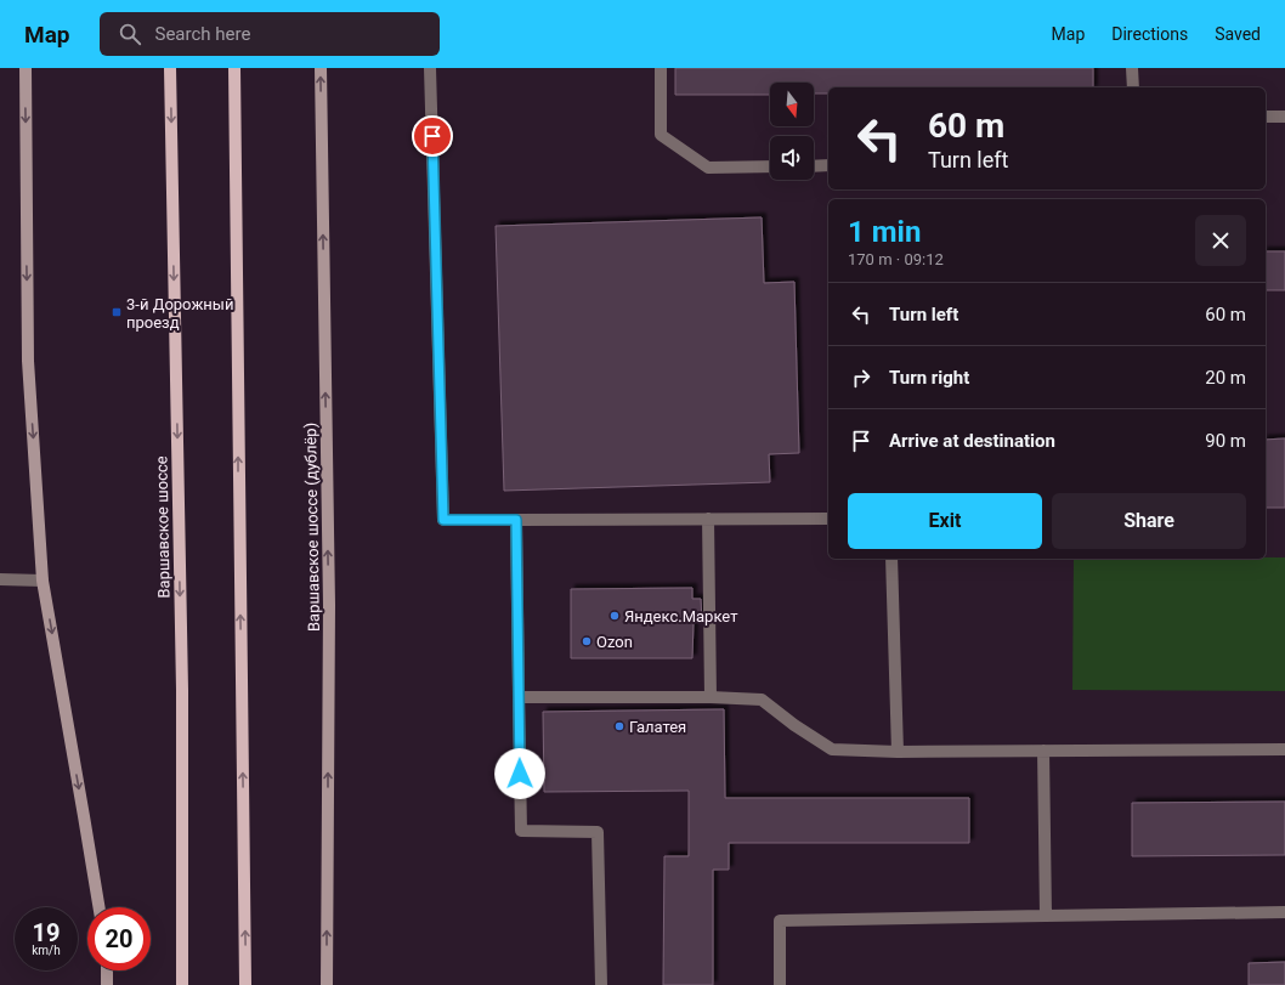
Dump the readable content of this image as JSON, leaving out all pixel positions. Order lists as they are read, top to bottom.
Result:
{
  "streets": {
    "main road": ["Варшавское шоссе", "Варшавское шоссе (дублёр)"]
  },
  "places": {
    "transit": ["3-й Дорожный проезд"],
    "other": ["Яндекс.Маркет", "Ozon", "Галатея"]
  },
  "north": "bottom",
  "page": {
    "header": "Map",
    "search": "Search here",
    "nav": ["Map", "Directions", "Saved"],
    "turn": ["60 m", "Turn left"],
    "heading": ["1 min", "170 m · 09:12"],
    "list": [
      {
        "name": "Turn left",
        "value": "60 m"
      },
      {
        "name": "Turn right",
        "value": "20 m"
      },
      {
        "name": "Arrive at destination",
        "value": "90 m"
      }
    ],
    "buttons": ["Exit", "Share"],
    "speed": "19 km/h",
    "limit": "20"
  }
}
